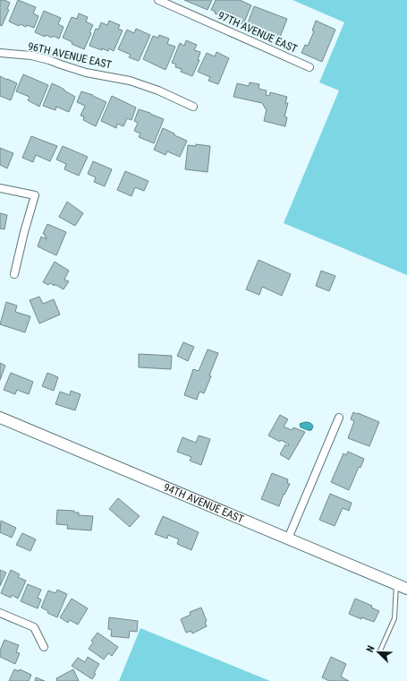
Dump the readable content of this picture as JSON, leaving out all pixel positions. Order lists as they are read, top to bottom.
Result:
{
  "streets": {
    "main road": ["94TH AVENUE EAST"],
    "street": ["97TH AVENUE EAST", "96TH AVENUE EAST"]
  },
  "north": "top left"
}
